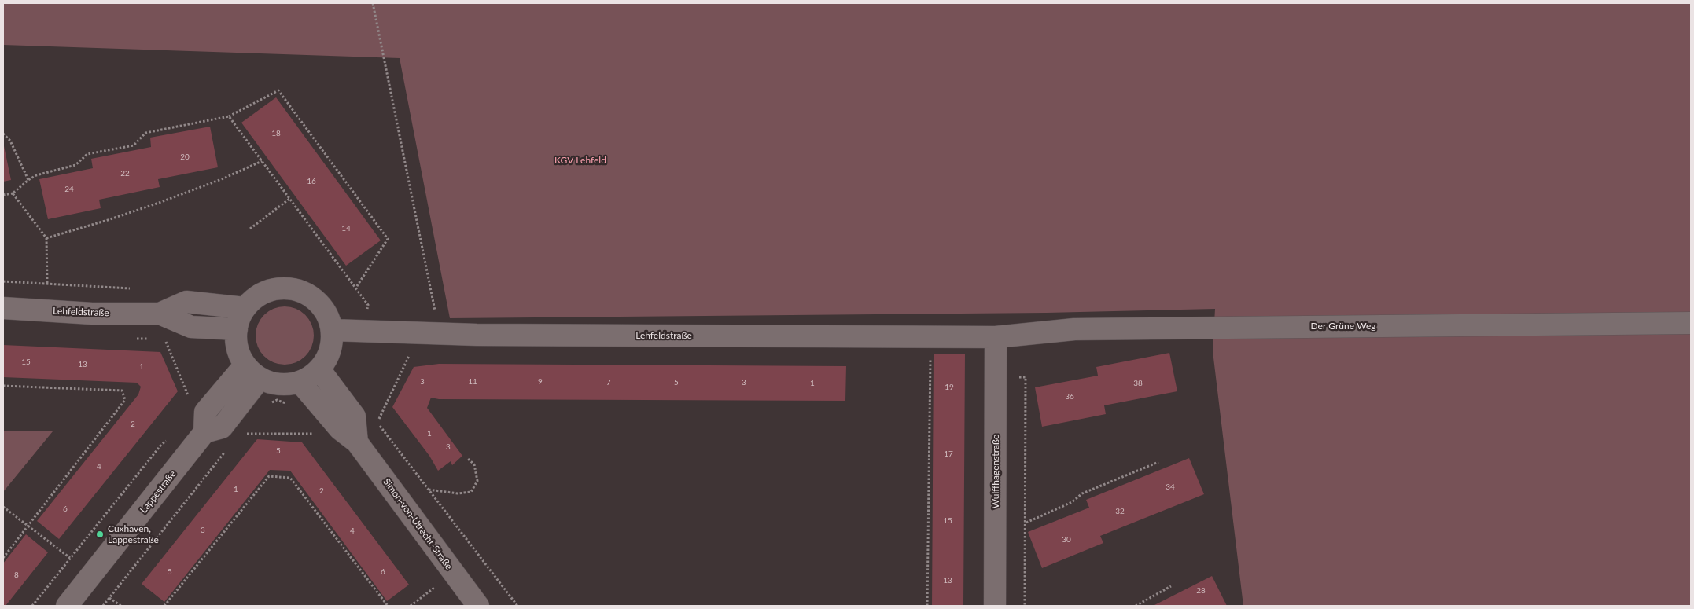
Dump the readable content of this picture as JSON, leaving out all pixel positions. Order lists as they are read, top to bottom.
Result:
{
  "streets": {
    "street": [
      "Lehfeldstraße",
      "Der Grüne Weg",
      "Wulffhagenstraße",
      "Lappestraße",
      "Simon-von-Utrecht-Straße"
    ]
  },
  "crossings": [
    ["Lehfeldstraße", "Der Grüne Weg"],
    ["Lehfeldstraße", "Wulffhagenstraße"],
    ["Lehfeldstraße", "Lappestraße"],
    ["Lehfeldstraße", "Simon-von-Utrecht-Straße"],
    ["Der Grüne Weg", "Wulffhagenstraße"],
    ["Lappestraße", "Simon-von-Utrecht-Straße"]
  ],
  "parks": ["KGV Lehfeld"],
  "places": ["Cuxhaven, Lappestraße"],
  "house_numbers": [
    "18",
    "20",
    "22",
    "16",
    "24",
    "14",
    "15",
    "13",
    "1",
    "3",
    "11",
    "9",
    "7",
    "5",
    "3",
    "1",
    "38",
    "19",
    "36",
    "2",
    "1",
    "3",
    "5",
    "17",
    "4",
    "34",
    "1",
    "2",
    "6",
    "32",
    "15",
    "3",
    "4",
    "30",
    "5",
    "6",
    "8",
    "13",
    "28"
  ]
}
